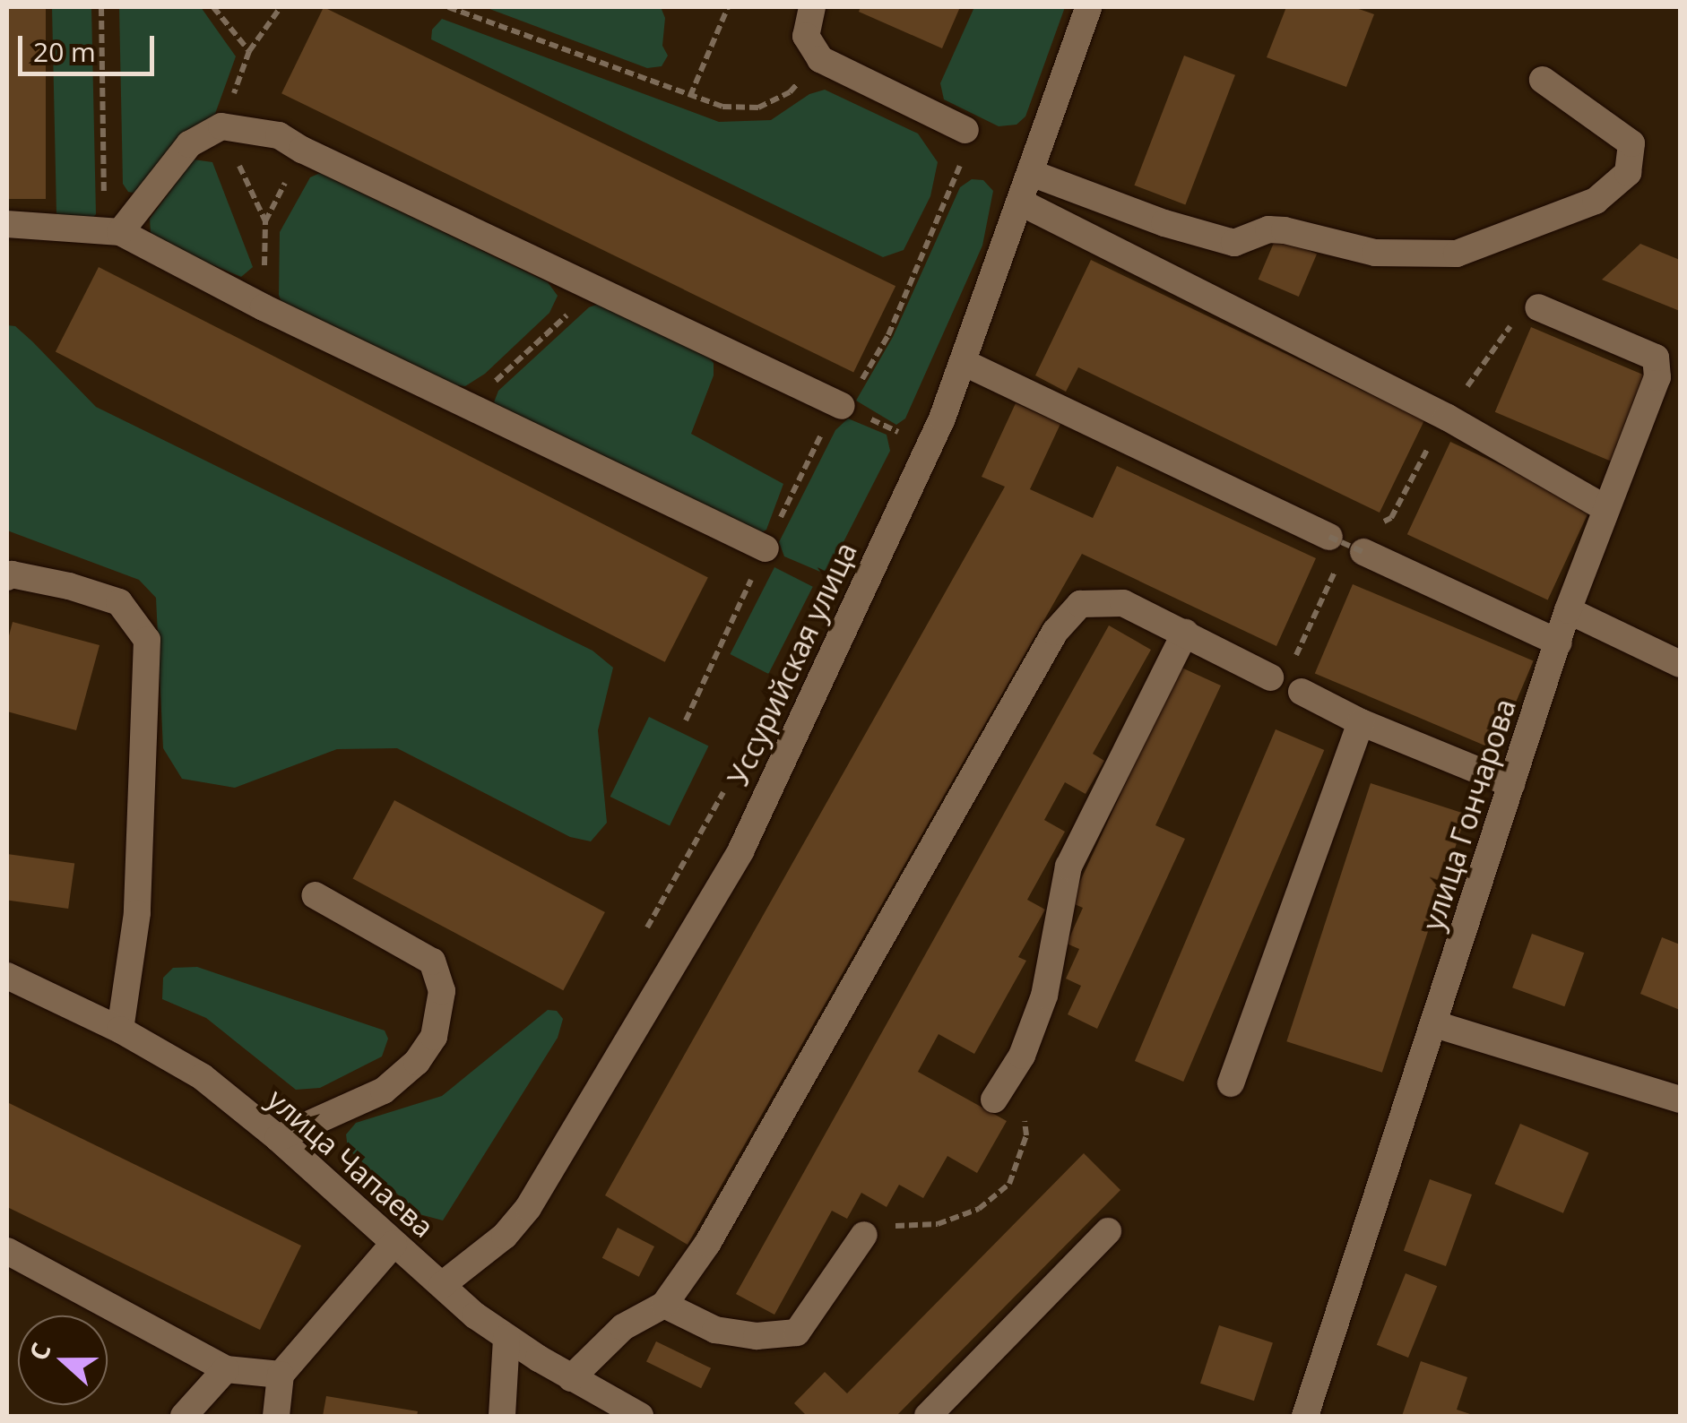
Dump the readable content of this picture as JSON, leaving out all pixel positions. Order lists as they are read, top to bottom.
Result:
{
  "streets": {
    "street": ["Уссурийская улица", "улица Гончарова", "улица Чапаева"]
  },
  "crossings": [
    ["Уссурийская улица", "улица Чапаева"]
  ],
  "scale_bar": "20 m",
  "north": "left"
}
